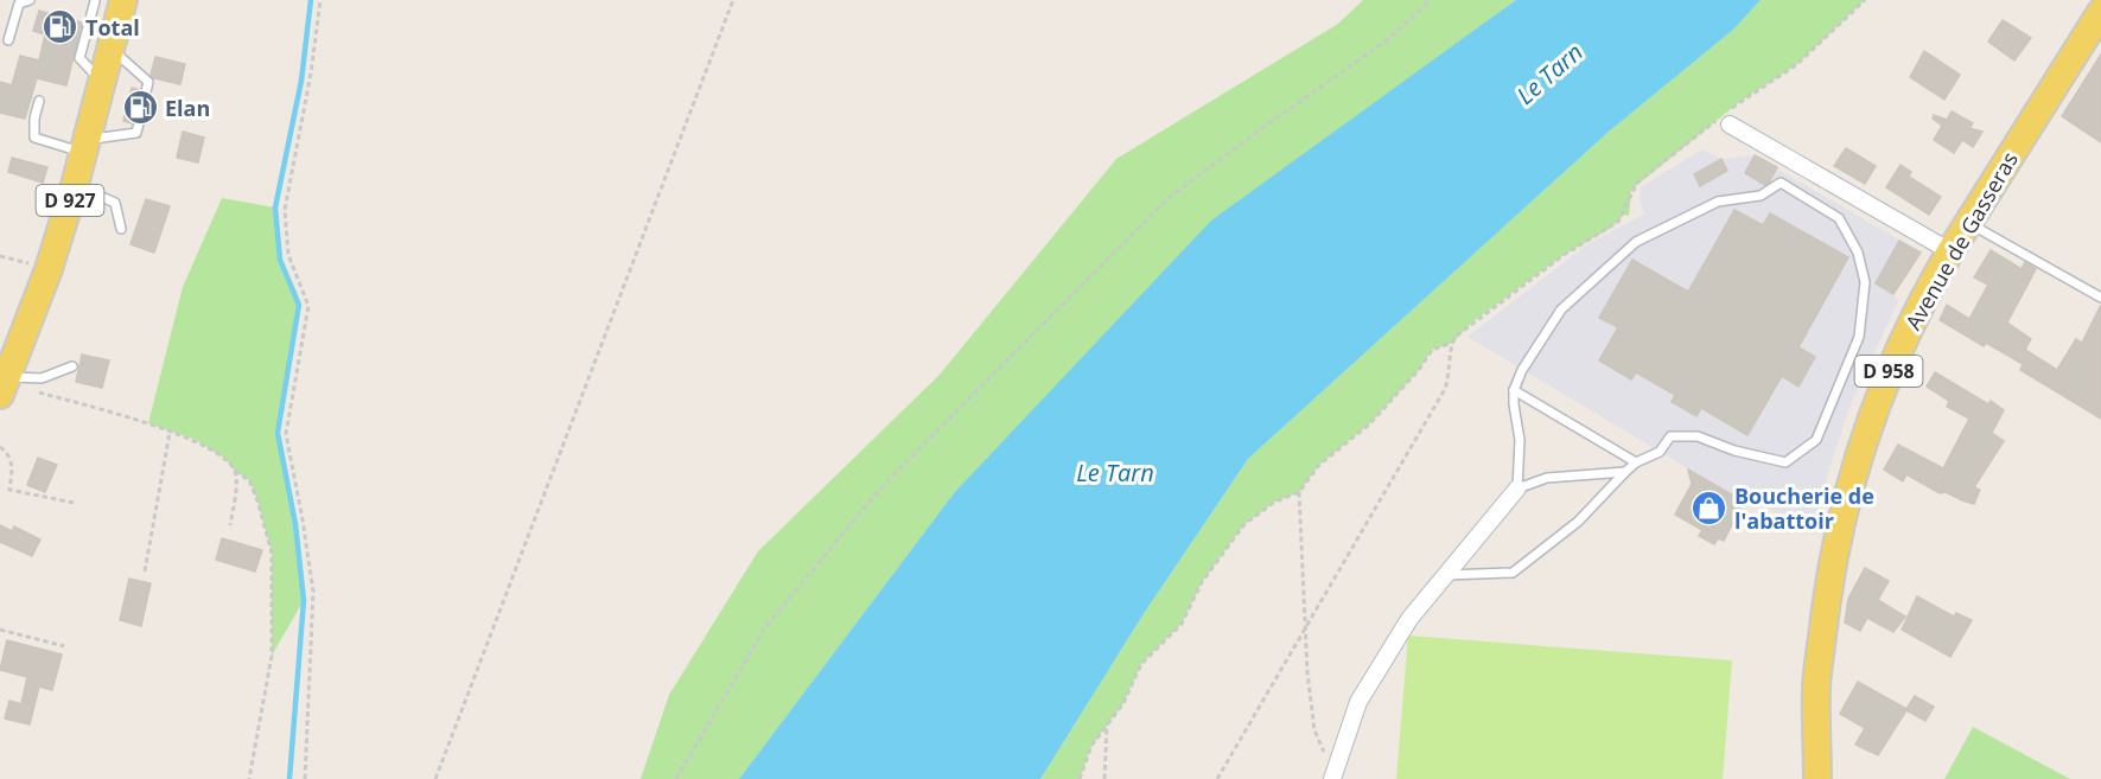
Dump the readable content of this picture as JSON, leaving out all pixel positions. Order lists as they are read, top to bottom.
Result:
{
  "streets": {
    "main road": ["D 927", "Avenue de Gasseras", "D 958"]
  },
  "water": ["Le Tarn"],
  "places": {
    "fuel station": ["Total", "Elan"],
    "shop": ["Boucherie de l'abattoir"]
  }
}
